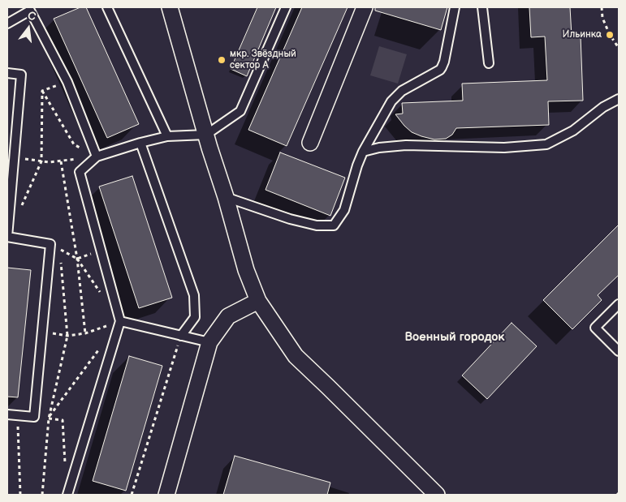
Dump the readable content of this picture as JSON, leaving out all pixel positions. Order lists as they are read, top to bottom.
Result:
{
  "districts": ["Военный городок"],
  "places": ["Ильинка", "мкр. Звёздный сектор А"],
  "north": "top"
}
